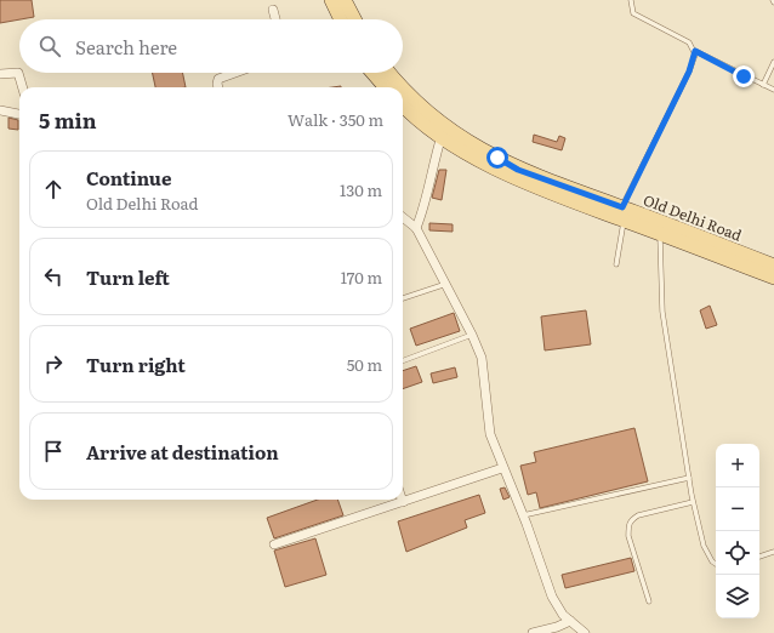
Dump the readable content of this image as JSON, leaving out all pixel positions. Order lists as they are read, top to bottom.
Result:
{
  "streets": {
    "main road": ["Old Delhi Road"]
  },
  "page": {
    "search": "Search here",
    "heading": ["5 min", "Walk · 350 m"],
    "list": [
      ["Continue", "Old Delhi Road", "130 m"],
      ["Turn left", "170 m"],
      ["Turn right", "50 m"],
      "Arrive at destination"
    ],
    "map_buttons": ["+", "−"]
  }
}
